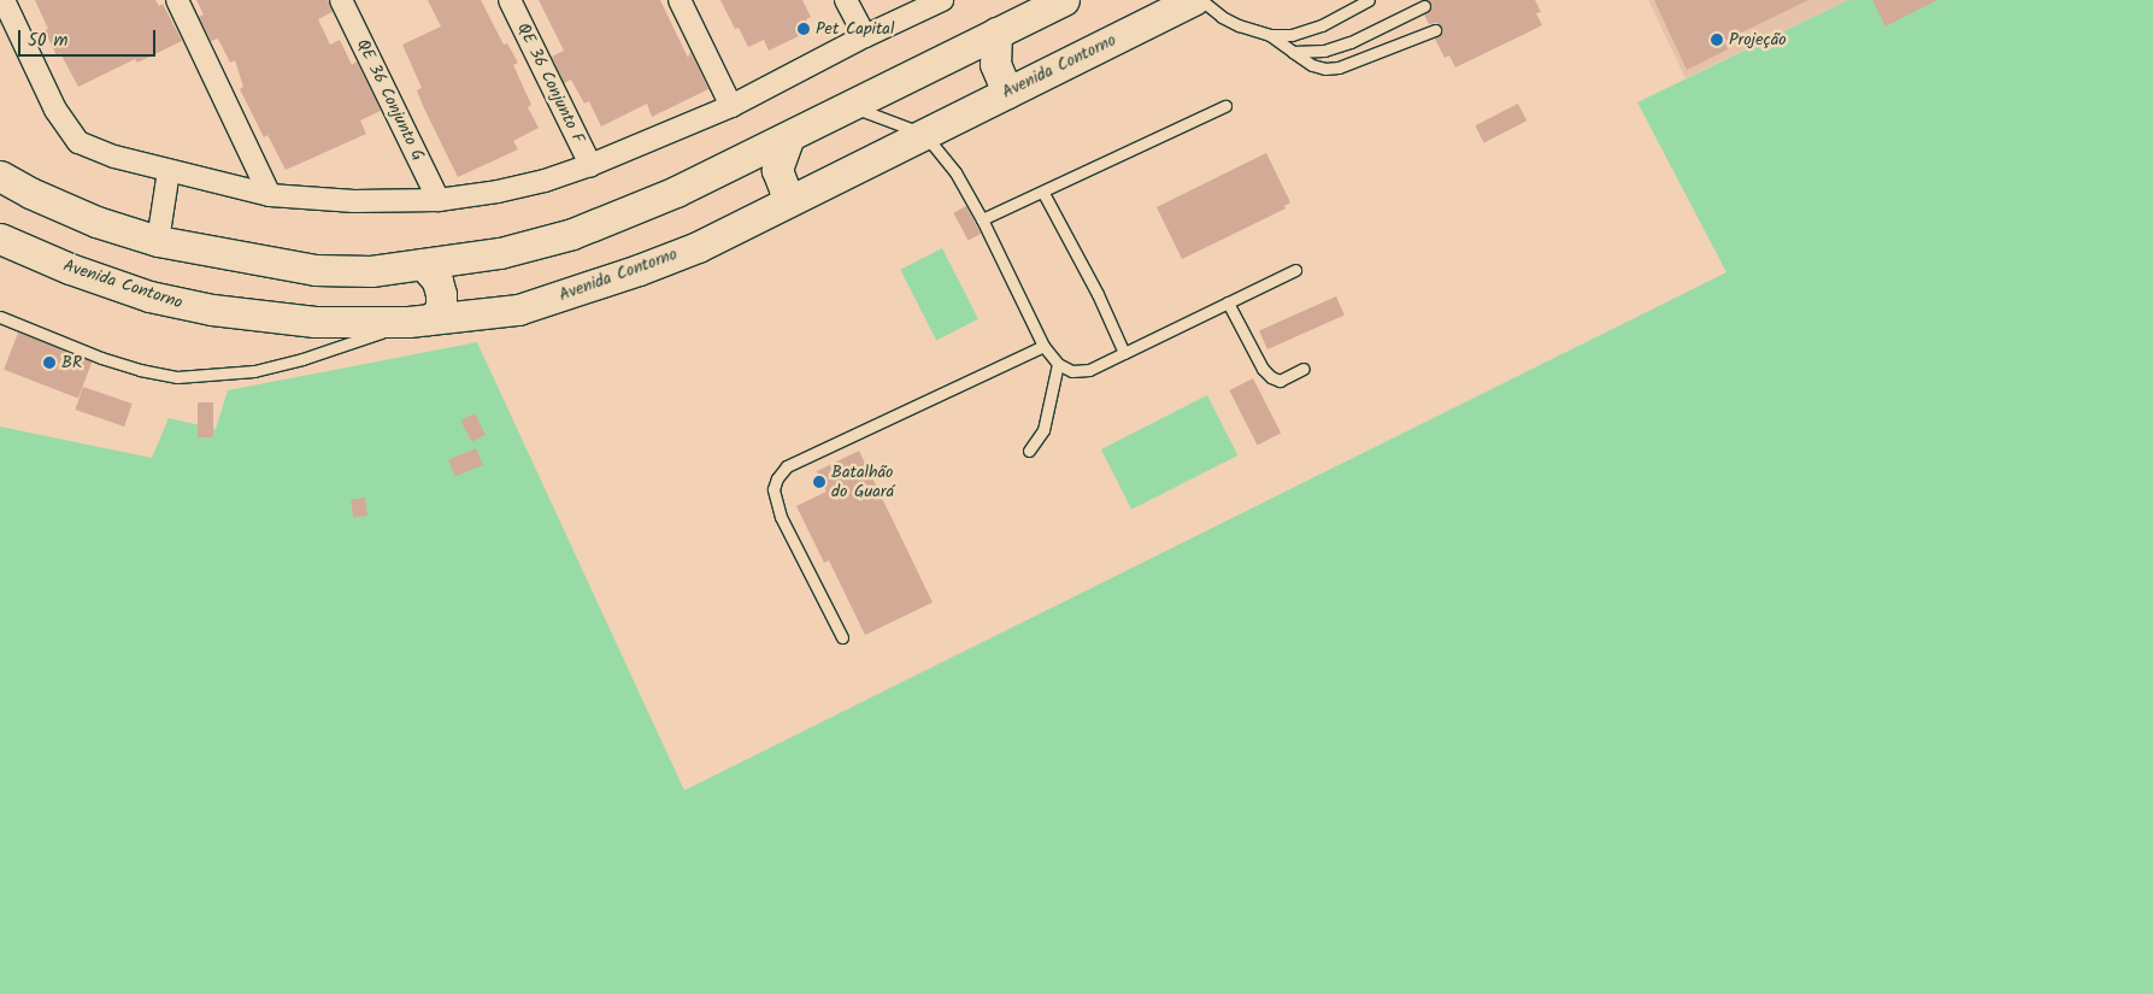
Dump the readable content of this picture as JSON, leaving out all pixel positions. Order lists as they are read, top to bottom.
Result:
{
  "streets": {
    "main road": ["Avenida Contorno"],
    "street": ["QE 36 Conjunto F", "QE 36 Conjunto G"]
  },
  "places": [
    "Pet Capital",
    "Projeção",
    "BR",
    "Batalhão do Guará"
  ],
  "scale_bar": "50 m"
}
